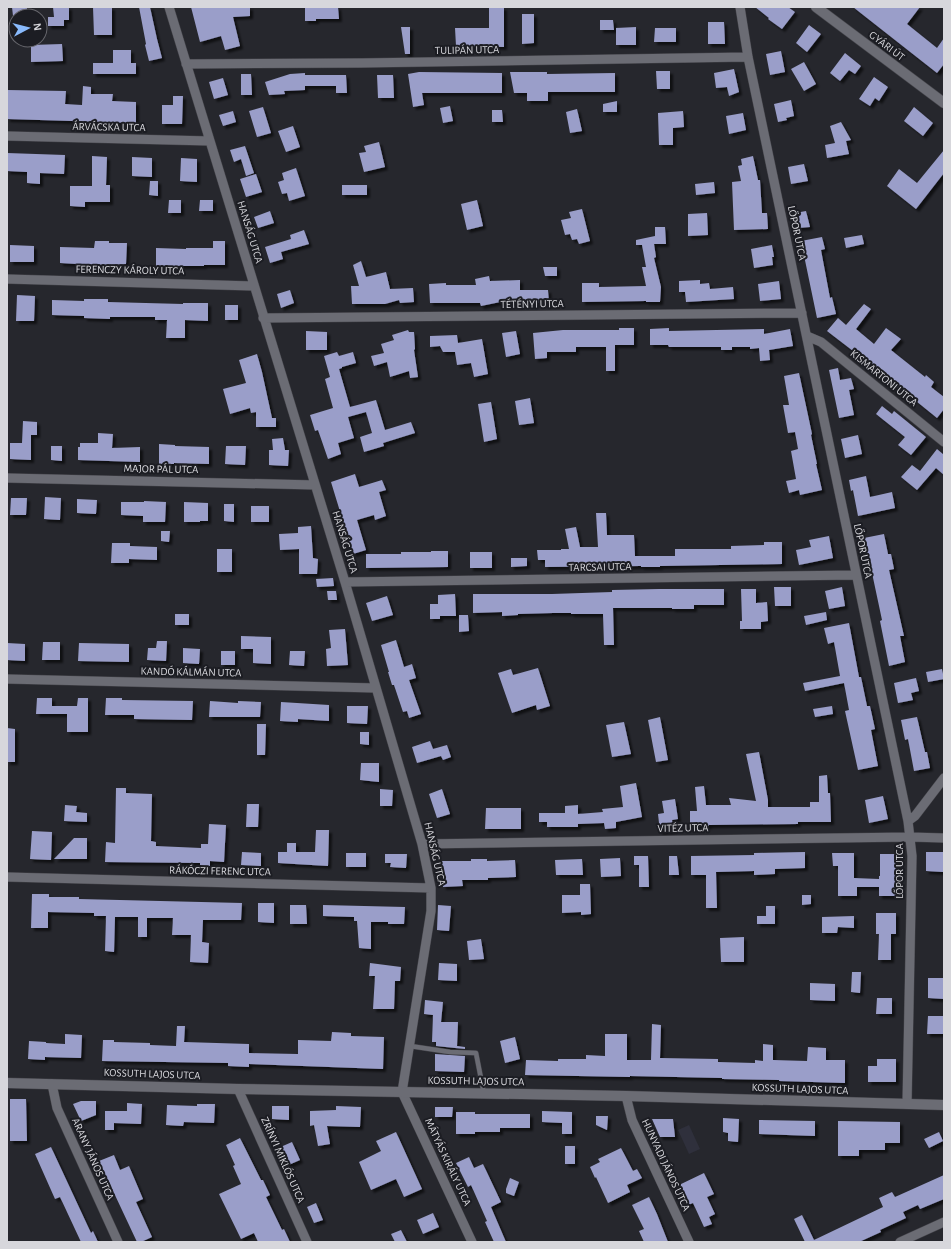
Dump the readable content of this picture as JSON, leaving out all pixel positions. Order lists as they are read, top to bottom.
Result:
{
  "streets": {
    "main road": ["GYÁRI ÚT", "KOSSUTH LAJOS UTCA"],
    "street": [
      "TULIPÁN UTCA",
      "ÁRVÁCSKA UTCA",
      "HANSÁG UTCA",
      "LŐPOR UTCA",
      "FERENCZY KÁROLY UTCA",
      "TÉTÉNYI UTCA",
      "KISMARTONI UTCA",
      "MAJOR PÁL UTCA",
      "TARCSAI UTCA",
      "KANDÓ KÁLMÁN UTCA",
      "VITÉZ UTCA",
      "RÁKÓCZI FERENC UTCA",
      "ARANY JÁNOS UTCA",
      "ZRÍNYI MIKLÓS UTCA",
      "MÁTYÁS KIRÁLY UTCA",
      "HUNYADI JÁNOS UTCA"
    ]
  },
  "crossings": [
    ["TULIPÁN UTCA", "HANSÁG UTCA"],
    ["TULIPÁN UTCA", "LŐPOR UTCA"],
    ["ÁRVÁCSKA UTCA", "HANSÁG UTCA"],
    ["HANSÁG UTCA", "FERENCZY KÁROLY UTCA"],
    ["HANSÁG UTCA", "TÉTÉNYI UTCA"],
    ["HANSÁG UTCA", "MAJOR PÁL UTCA"],
    ["HANSÁG UTCA", "TARCSAI UTCA"],
    ["HANSÁG UTCA", "KANDÓ KÁLMÁN UTCA"],
    ["HANSÁG UTCA", "VITÉZ UTCA"],
    ["HANSÁG UTCA", "RÁKÓCZI FERENC UTCA"],
    ["HANSÁG UTCA", "KOSSUTH LAJOS UTCA"],
    ["HANSÁG UTCA", "MÁTYÁS KIRÁLY UTCA"],
    ["LŐPOR UTCA", "TÉTÉNYI UTCA"],
    ["LŐPOR UTCA", "KISMARTONI UTCA"],
    ["LŐPOR UTCA", "TARCSAI UTCA"],
    ["LŐPOR UTCA", "VITÉZ UTCA"],
    ["LŐPOR UTCA", "KOSSUTH LAJOS UTCA"],
    ["KOSSUTH LAJOS UTCA", "ARANY JÁNOS UTCA"],
    ["KOSSUTH LAJOS UTCA", "ZRÍNYI MIKLÓS UTCA"],
    ["KOSSUTH LAJOS UTCA", "MÁTYÁS KIRÁLY UTCA"],
    ["KOSSUTH LAJOS UTCA", "HUNYADI JÁNOS UTCA"]
  ],
  "north": "right"
}
